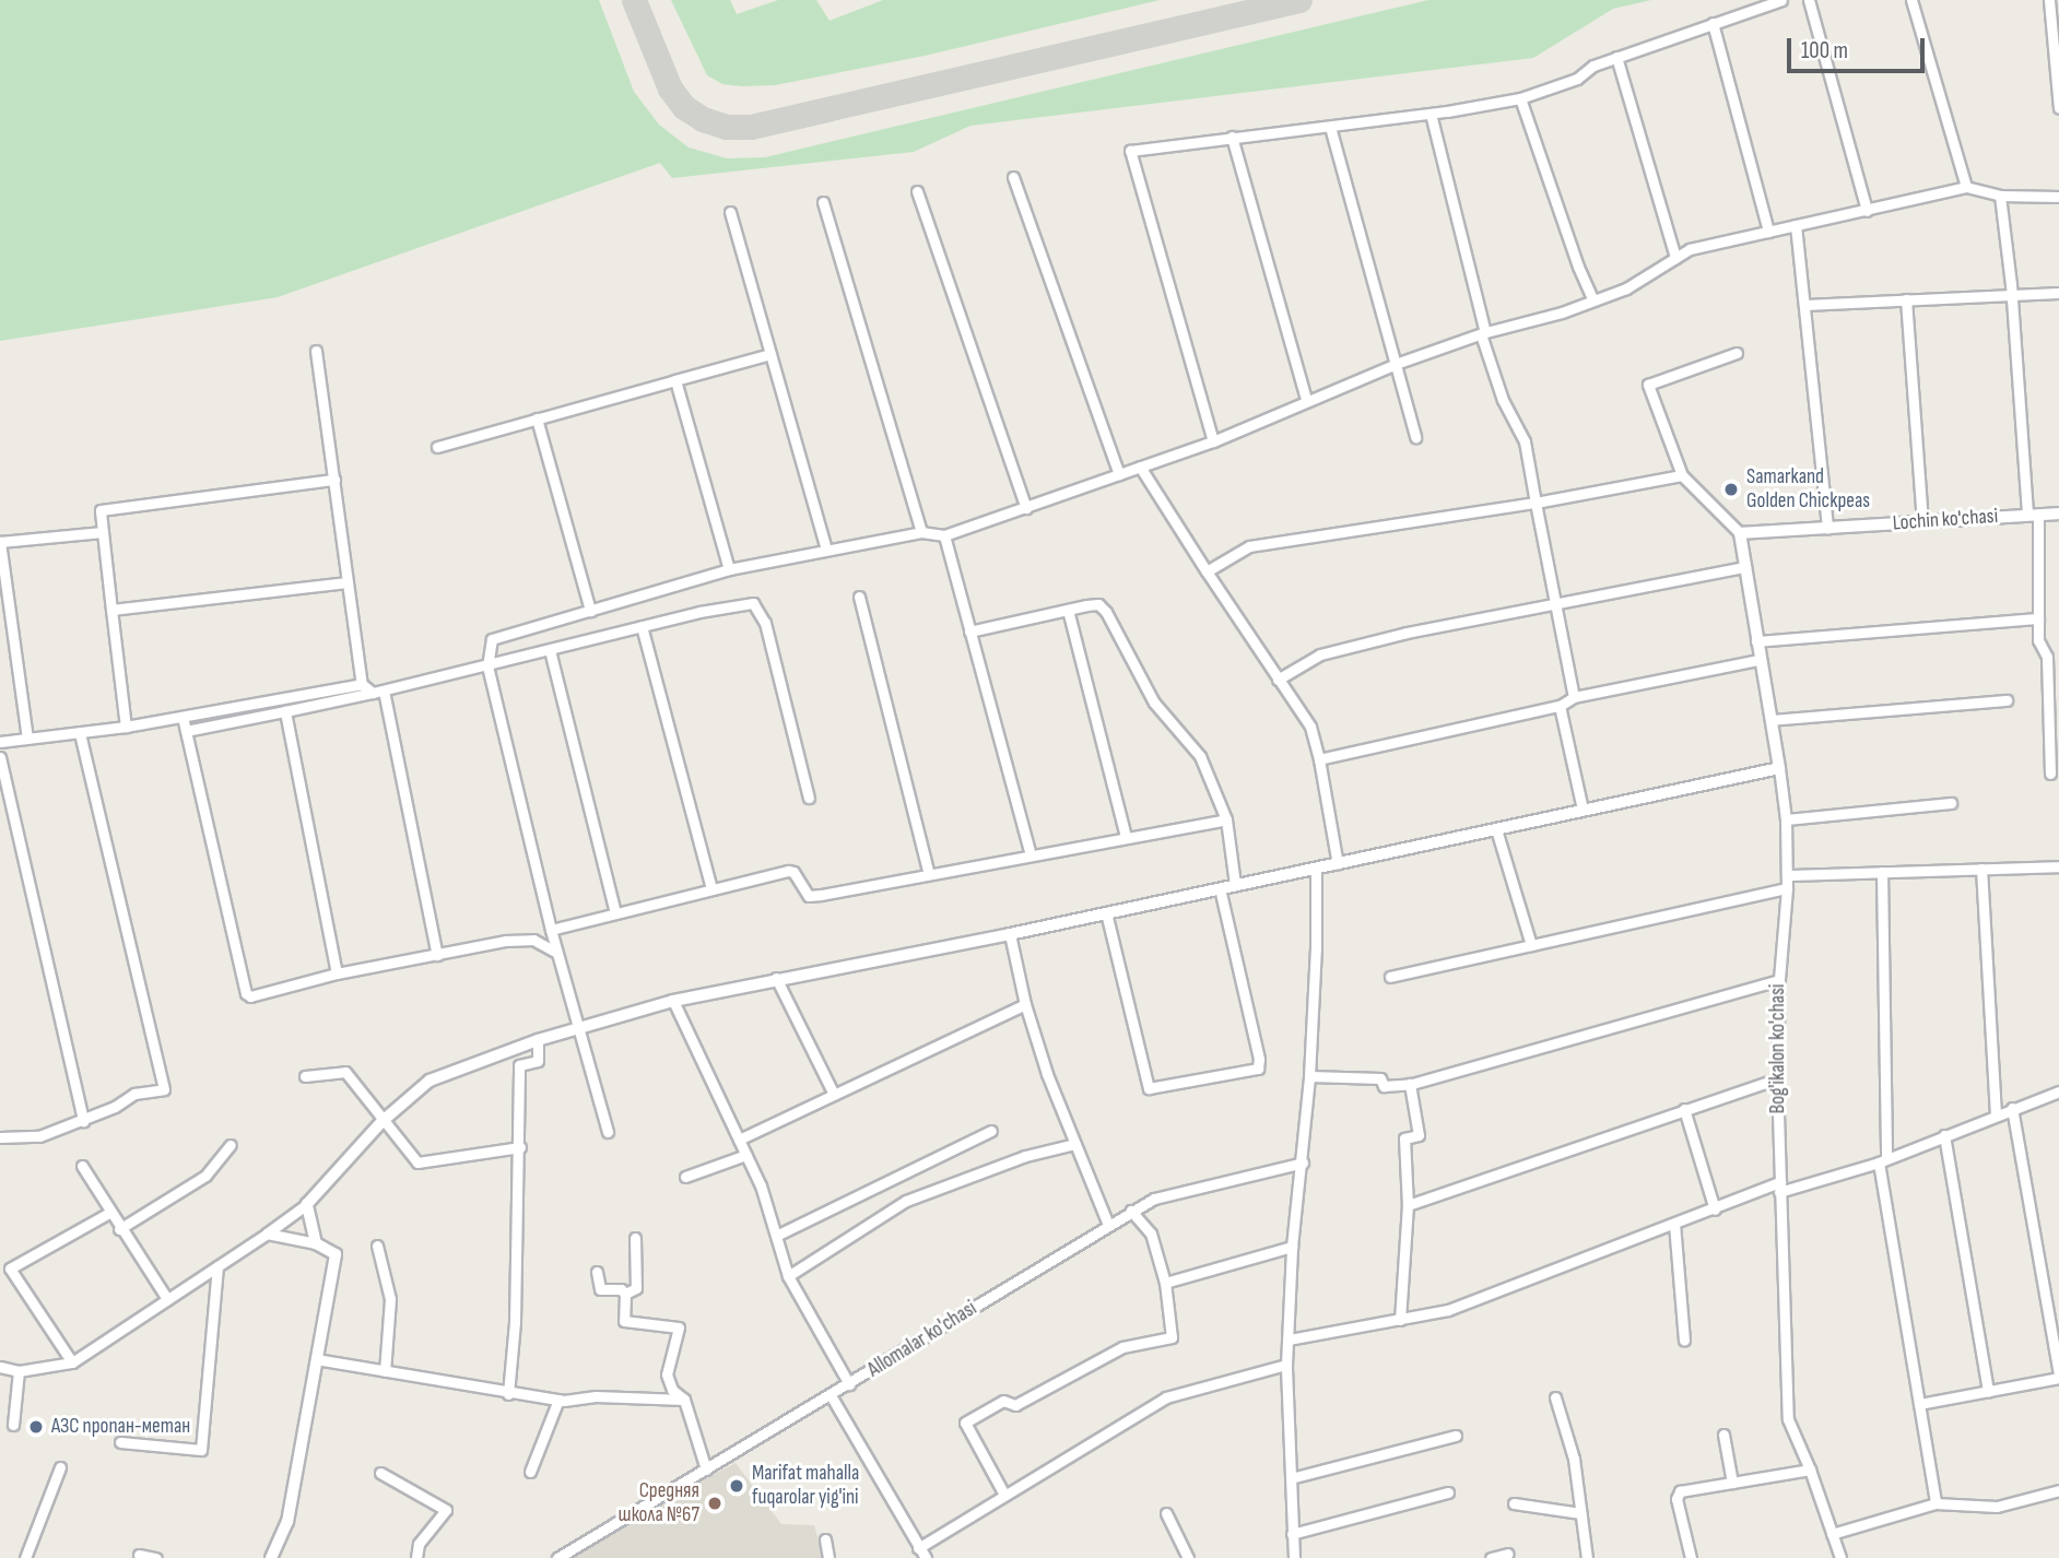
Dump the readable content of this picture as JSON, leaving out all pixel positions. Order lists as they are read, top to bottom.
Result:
{
  "streets": {
    "street": ["Lochin ko'chasi", "Bog'ikalon ko'chasi", "Allomalar ko'chasi"]
  },
  "crossings": [
    ["Lochin ko'chasi", "Bog'ikalon ko'chasi"]
  ],
  "places": [
    "Samarkand Golden Chickpeas",
    "АЗС пропан-метан",
    "Marifat mahalla fuqarolar yig'ini",
    "Средняя школа №67"
  ],
  "scale_bar": "100 m"
}
